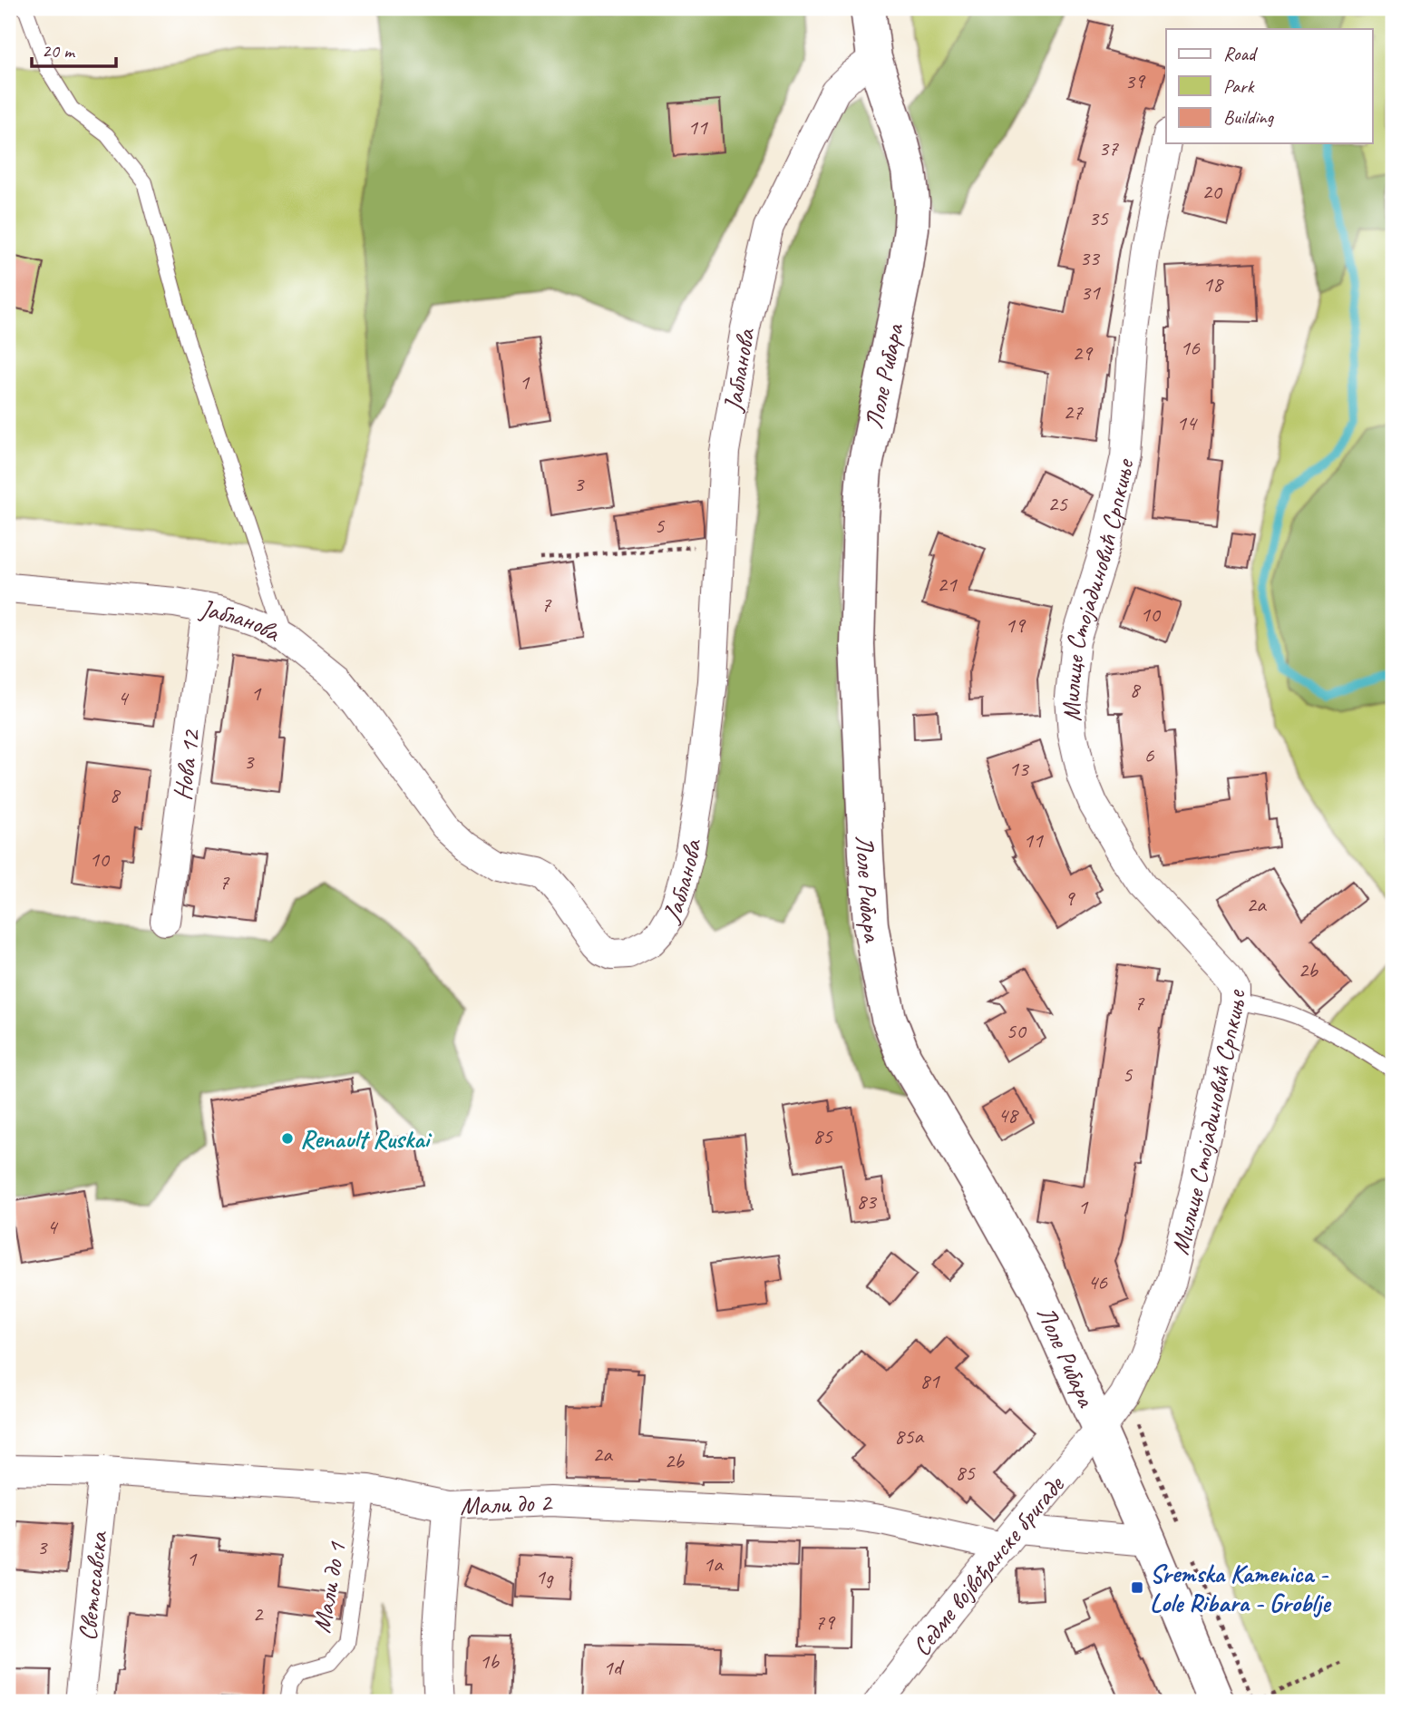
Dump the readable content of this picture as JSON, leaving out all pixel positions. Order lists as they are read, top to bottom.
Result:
{
  "streets": {
    "street": [
      "Јабланова",
      "Лоле Рибара",
      "Милице Стојадиновић Српкиње",
      "Нова 12",
      "Мали до 2",
      "Седме војвођанске бригаде",
      "Светосавска"
    ],
    "lane": ["Мали до 1"]
  },
  "crossings": [
    ["Јабланова", "Лоле Рибара"],
    ["Јабланова", "Нова 12"],
    ["Лоле Рибара", "Милице Стојадиновић Српкиње"],
    ["Лоле Рибара", "Мали до 2"],
    ["Лоле Рибара", "Седме војвођанске бригаде"],
    ["Милице Стојадиновић Српкиње", "Седме војвођанске бригаде"],
    ["Мали до 2", "Седме војвођанске бригаде"],
    ["Мали до 2", "Светосавска"],
    ["Мали до 2", "Мали до 1"]
  ],
  "places": {
    "other": ["Renault Ruskai"],
    "transit": ["Sremska Kamenica - Lole Ribara - Groblje"]
  },
  "house_numbers": [
    "39",
    "11",
    "37",
    "20",
    "35",
    "33",
    "18",
    "31",
    "16",
    "29",
    "1",
    "27",
    "14",
    "3",
    "25",
    "5",
    "21",
    "7",
    "10",
    "19",
    "8",
    "1",
    "4",
    "6",
    "3",
    "13",
    "8",
    "11",
    "10",
    "7",
    "9",
    "2a",
    "2b",
    "7",
    "50",
    "5",
    "48",
    "85",
    "83",
    "1",
    "4",
    "46",
    "81",
    "85a",
    "2a",
    "2b",
    "85",
    "3",
    "1",
    "1a",
    "1g",
    "2",
    "79",
    "1b",
    "1d"
  ],
  "legend": ["Road", "Park", "Building"],
  "scale_bar": "20 m"
}
